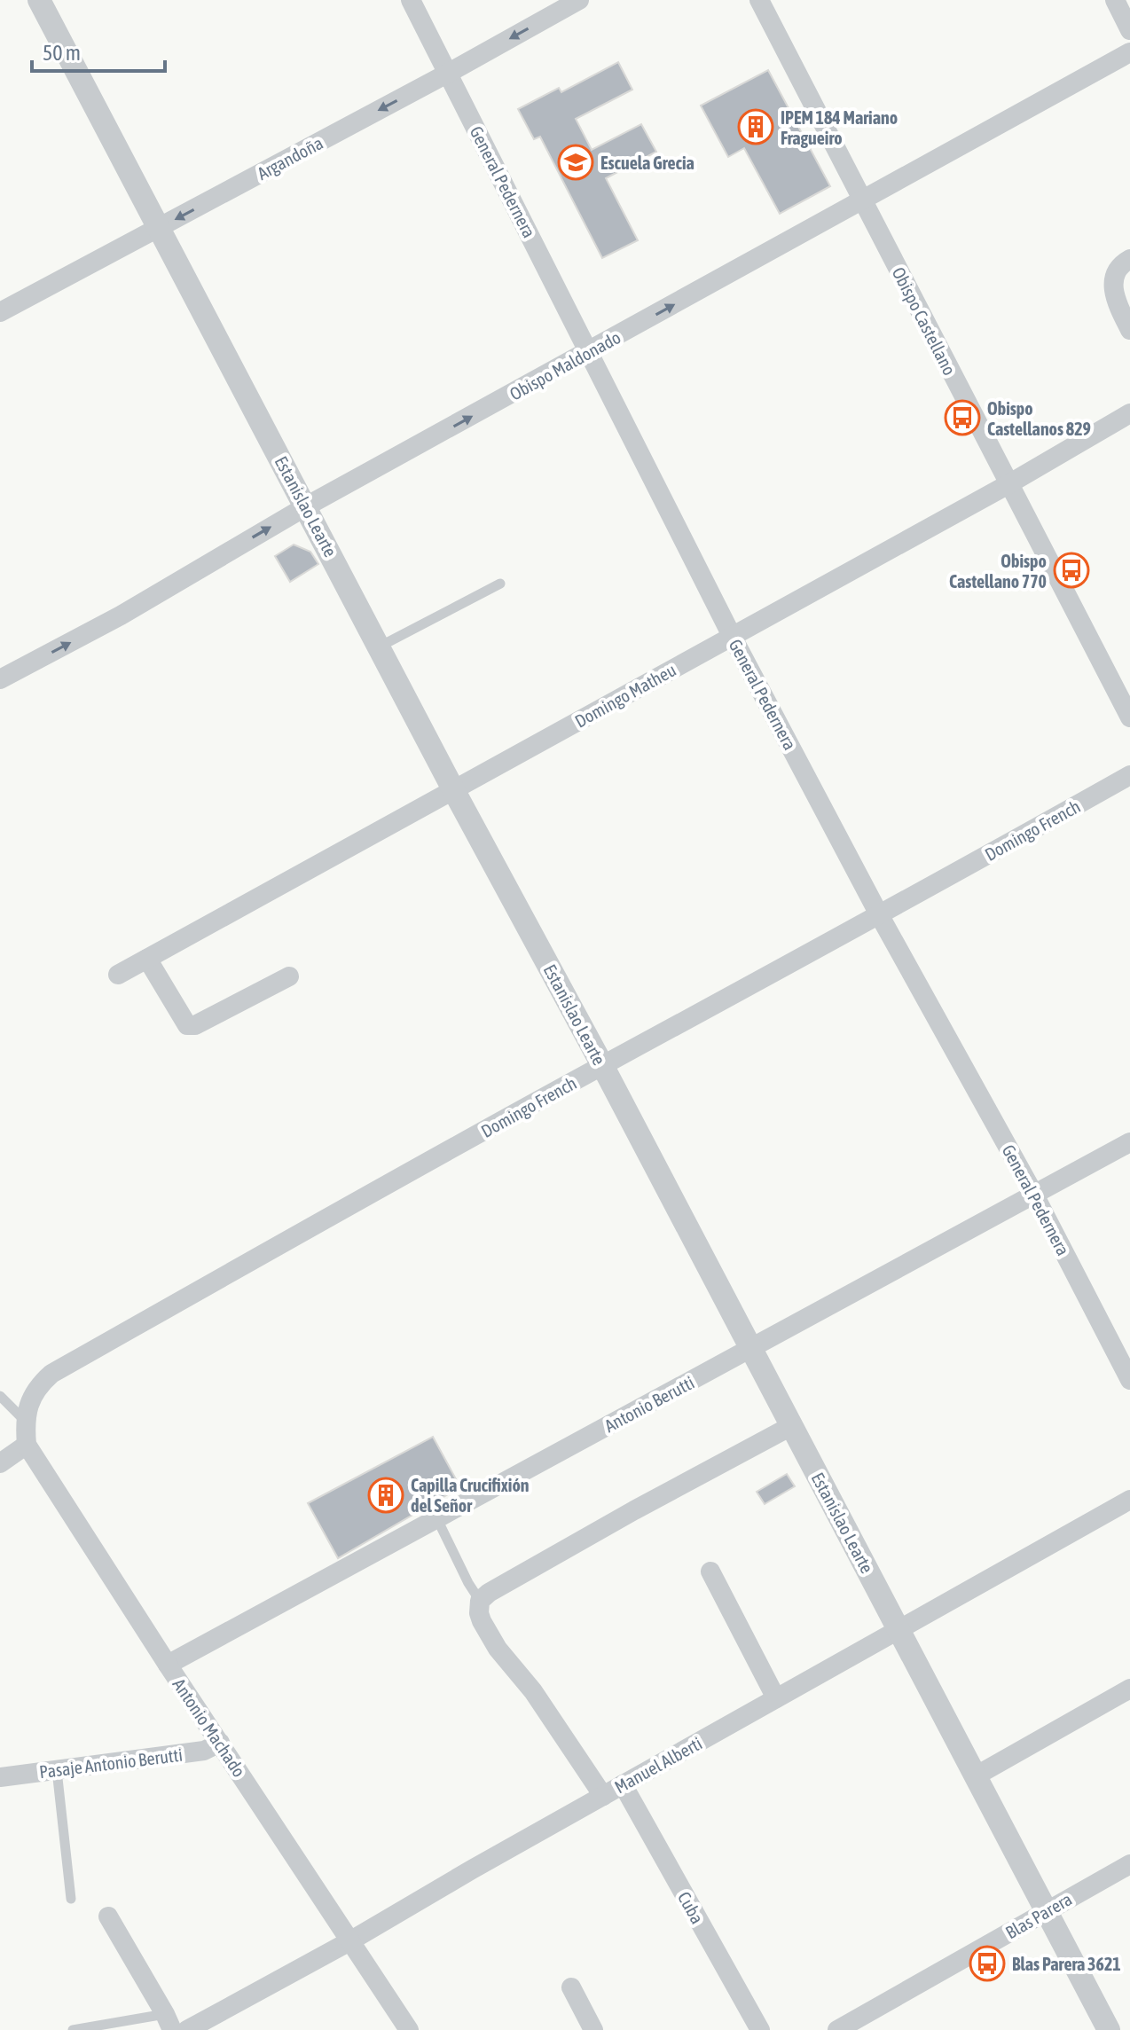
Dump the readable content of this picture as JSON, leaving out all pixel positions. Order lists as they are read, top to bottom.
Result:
{
  "streets": {
    "street": [
      "Argandoña",
      "General Pedernera",
      "Obispo Castellano",
      "Obispo Maldonado",
      "Estanislao Learte",
      "Domingo Matheu",
      "Domingo French",
      "Antonio Berutti",
      "Antonio Machado",
      "Pasaje Antonio Berutti",
      "Manuel Alberti",
      "Cuba",
      "Blas Parera"
    ]
  },
  "crossings": [
    ["Argandoña", "General Pedernera"],
    ["Argandoña", "Estanislao Learte"],
    ["General Pedernera", "Obispo Maldonado"],
    ["General Pedernera", "Domingo Matheu"],
    ["General Pedernera", "Domingo French"],
    ["General Pedernera", "Antonio Berutti"],
    ["Obispo Castellano", "Obispo Maldonado"],
    ["Obispo Castellano", "Domingo Matheu"],
    ["Obispo Maldonado", "Estanislao Learte"],
    ["Estanislao Learte", "Domingo Matheu"],
    ["Estanislao Learte", "Domingo French"],
    ["Estanislao Learte", "Antonio Berutti"],
    ["Estanislao Learte", "Manuel Alberti"],
    ["Estanislao Learte", "Blas Parera"],
    ["Domingo French", "Antonio Machado"],
    ["Antonio Berutti", "Antonio Machado"],
    ["Antonio Machado", "Pasaje Antonio Berutti"],
    ["Antonio Machado", "Manuel Alberti"],
    ["Manuel Alberti", "Cuba"]
  ],
  "one_way": ["Argandoña", "Obispo Maldonado"],
  "places": {
    "building": ["IPEM 184 Mariano Fragueiro", "Capilla Crucifixión del Señor"],
    "school or university": ["Escuela Grecia"],
    "bus stop": ["Obispo Castellanos 829", "Obispo Castellano 770", "Blas Parera 3621"]
  },
  "scale_bar": "50 m"
}
